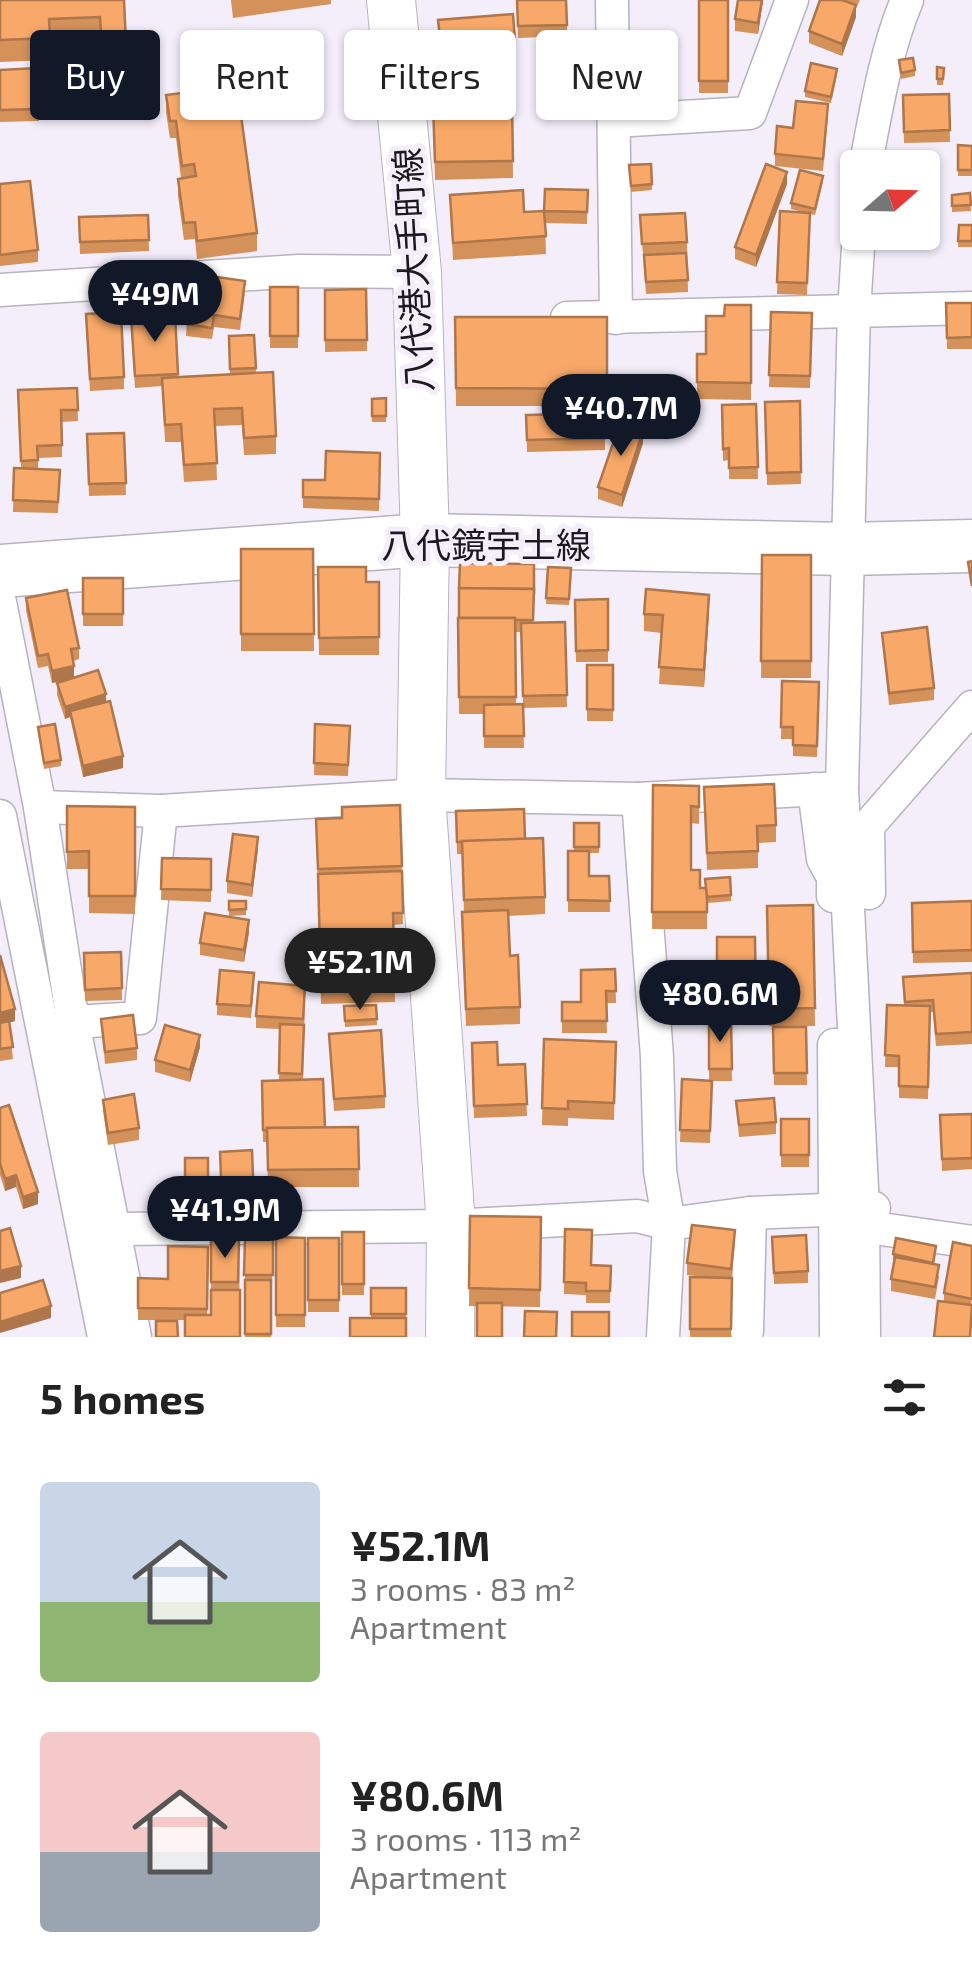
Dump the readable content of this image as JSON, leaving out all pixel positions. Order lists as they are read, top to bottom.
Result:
{
  "streets": {
    "main road": ["八代鏡宇土線"],
    "street": ["八代港大手町線"]
  },
  "crossings": [
    ["八代港大手町線", "八代鏡宇土線"]
  ],
  "north": "right",
  "page": {
    "chip": [
      "Buy",
      "Rent",
      "Filters",
      "New"
    ],
    "price": [
      "¥49M",
      "¥40.7M",
      "¥52.1M",
      "¥80.6M",
      "¥41.9M"
    ],
    "heading": "5 homes",
    "list": [
      {
        "name": "¥52.1M",
        "note": "3 rooms · 83 m² · Apartment"
      },
      {
        "name": "¥80.6M",
        "note": "3 rooms · 113 m² · Apartment"
      }
    ]
  }
}
